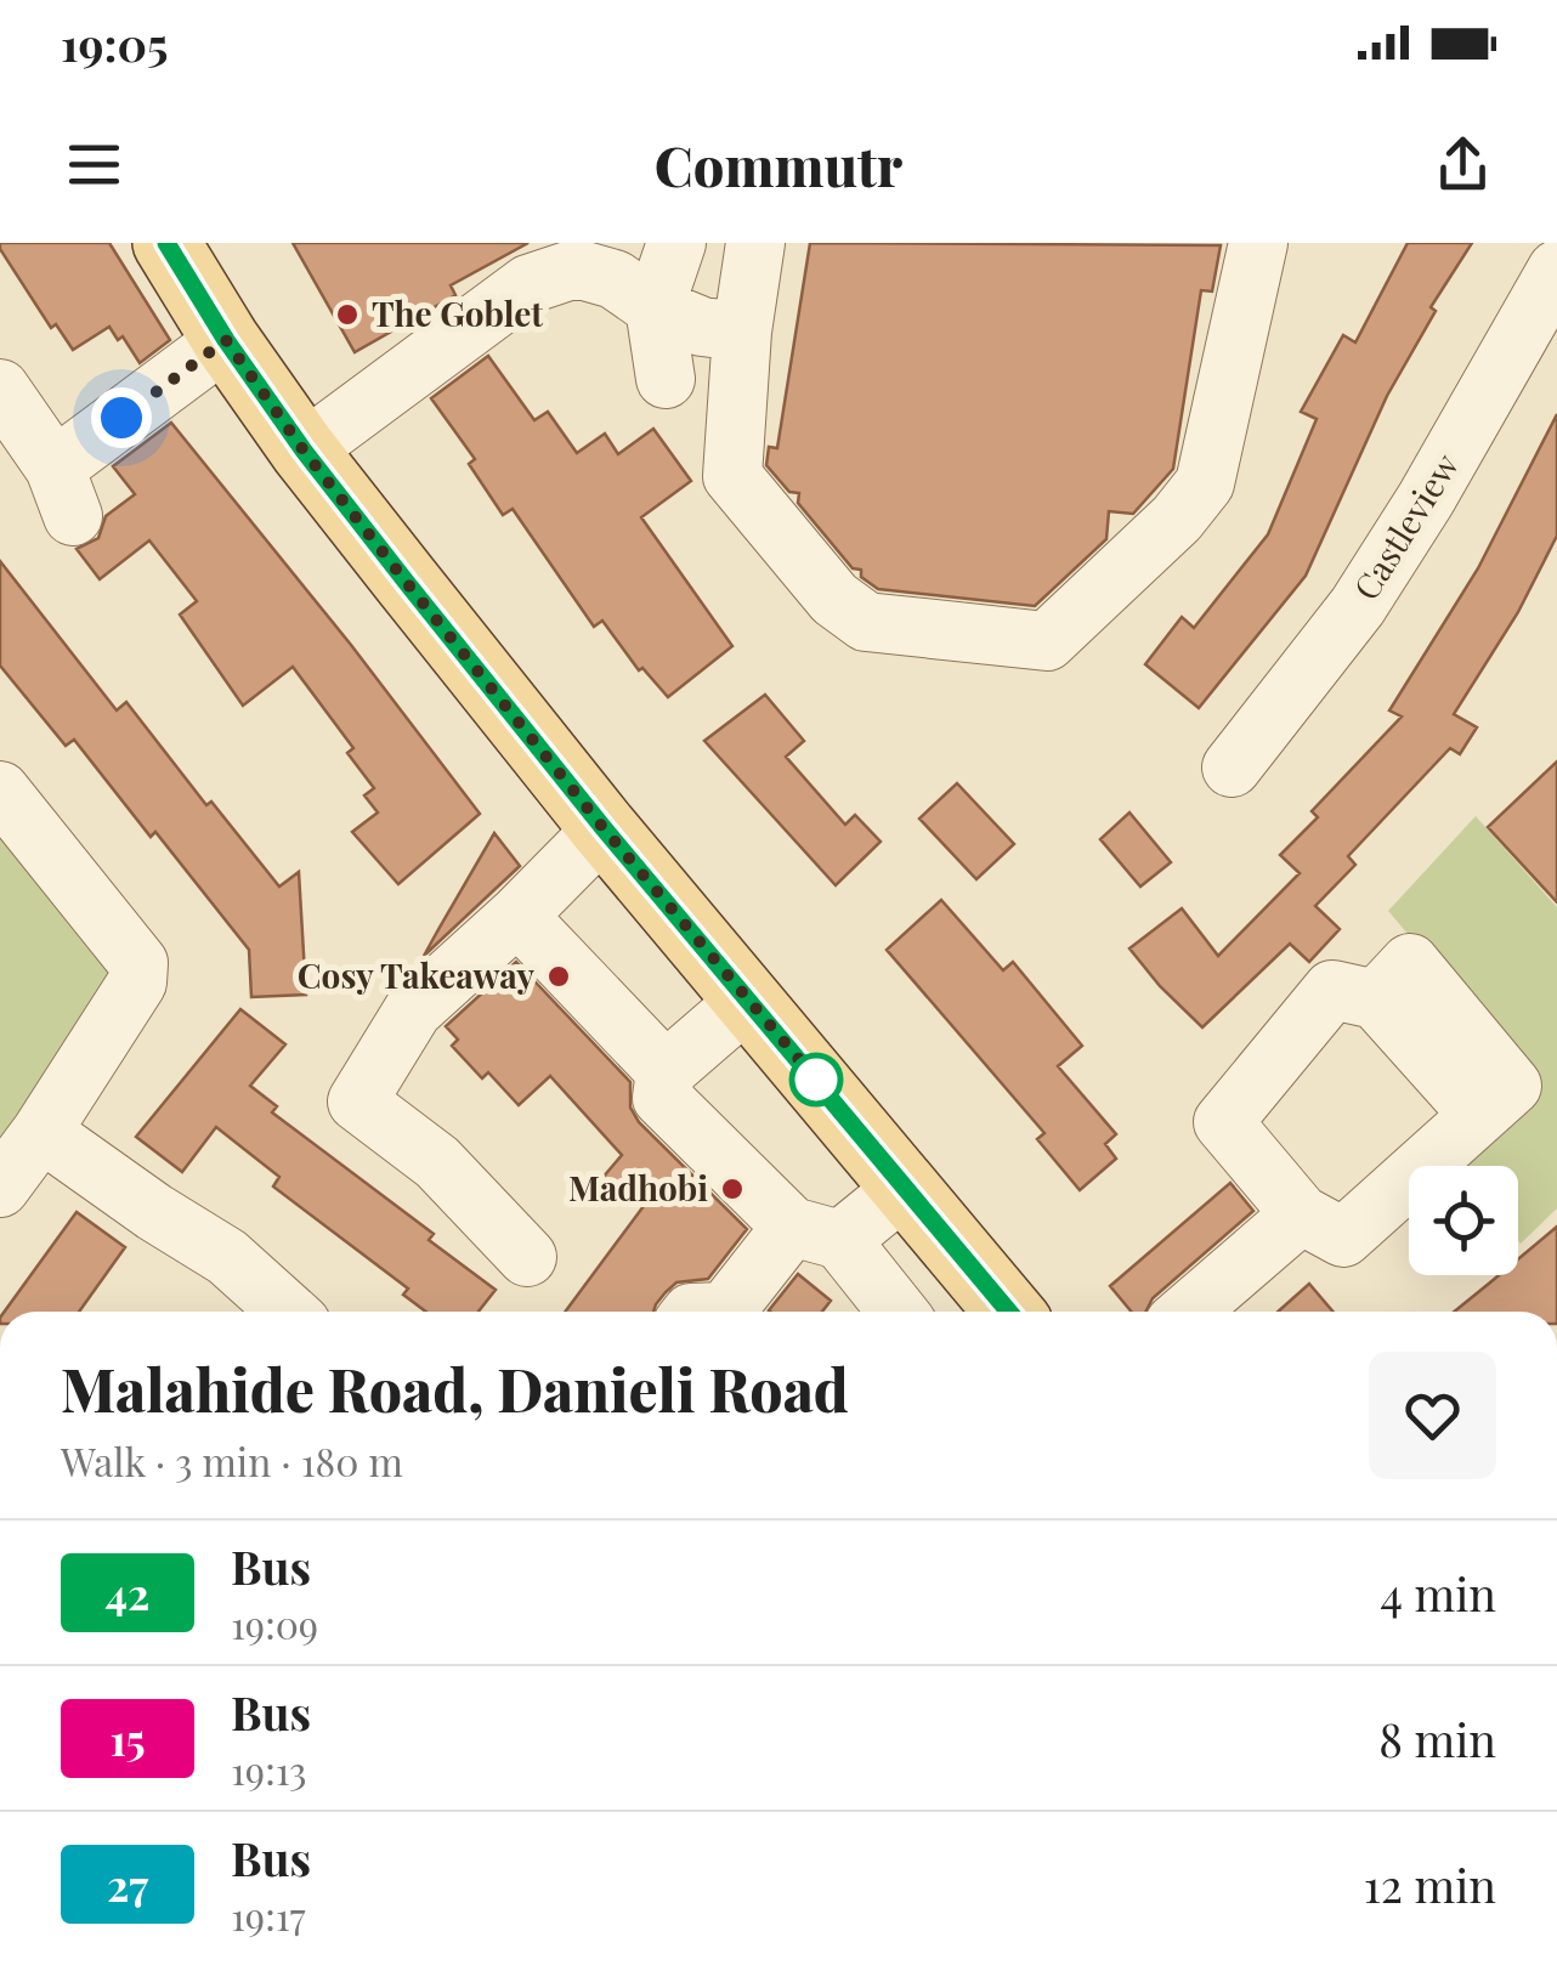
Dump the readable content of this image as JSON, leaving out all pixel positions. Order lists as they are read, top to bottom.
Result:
{
  "streets": {
    "street": ["Castleview"]
  },
  "places": ["The Goblet", "Cosy Takeaway", "Madhobi"],
  "lines": ["bus line 42"],
  "page": {
    "status": "19:05",
    "header": "Commutr",
    "heading": ["Malahide Road, Danieli Road", "Walk · 3 min · 180 m"],
    "list": [
      {
        "mark": "42",
        "name": "Bus",
        "note": "19:09",
        "value": "4 min"
      },
      {
        "mark": "15",
        "name": "Bus",
        "note": "19:13",
        "value": "8 min"
      },
      {
        "mark": "27",
        "name": "Bus",
        "note": "19:17",
        "value": "12 min"
      }
    ]
  }
}
